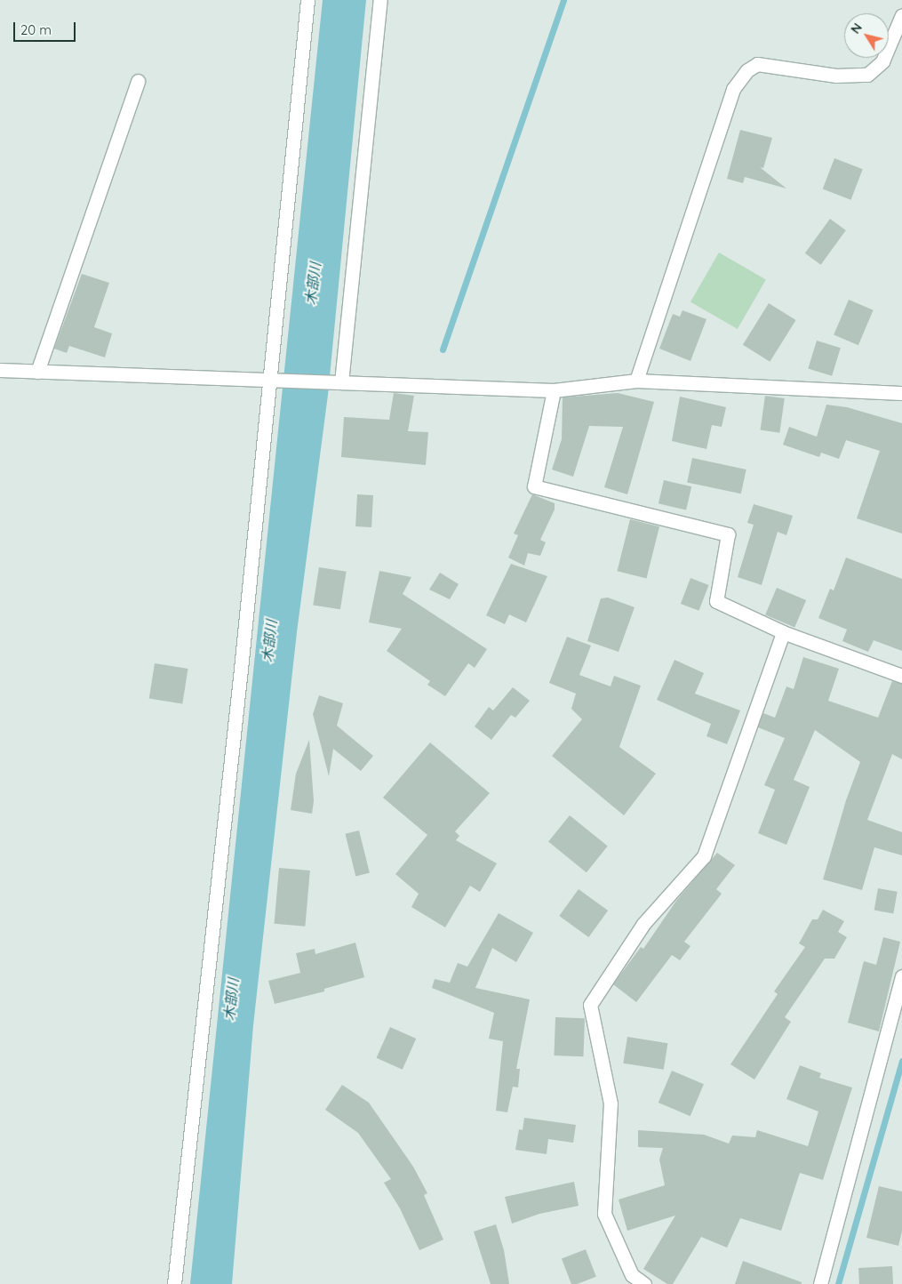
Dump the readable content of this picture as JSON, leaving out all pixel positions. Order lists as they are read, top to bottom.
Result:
{
  "water": ["木部川"],
  "scale_bar": "20 m",
  "north": "top left"
}
